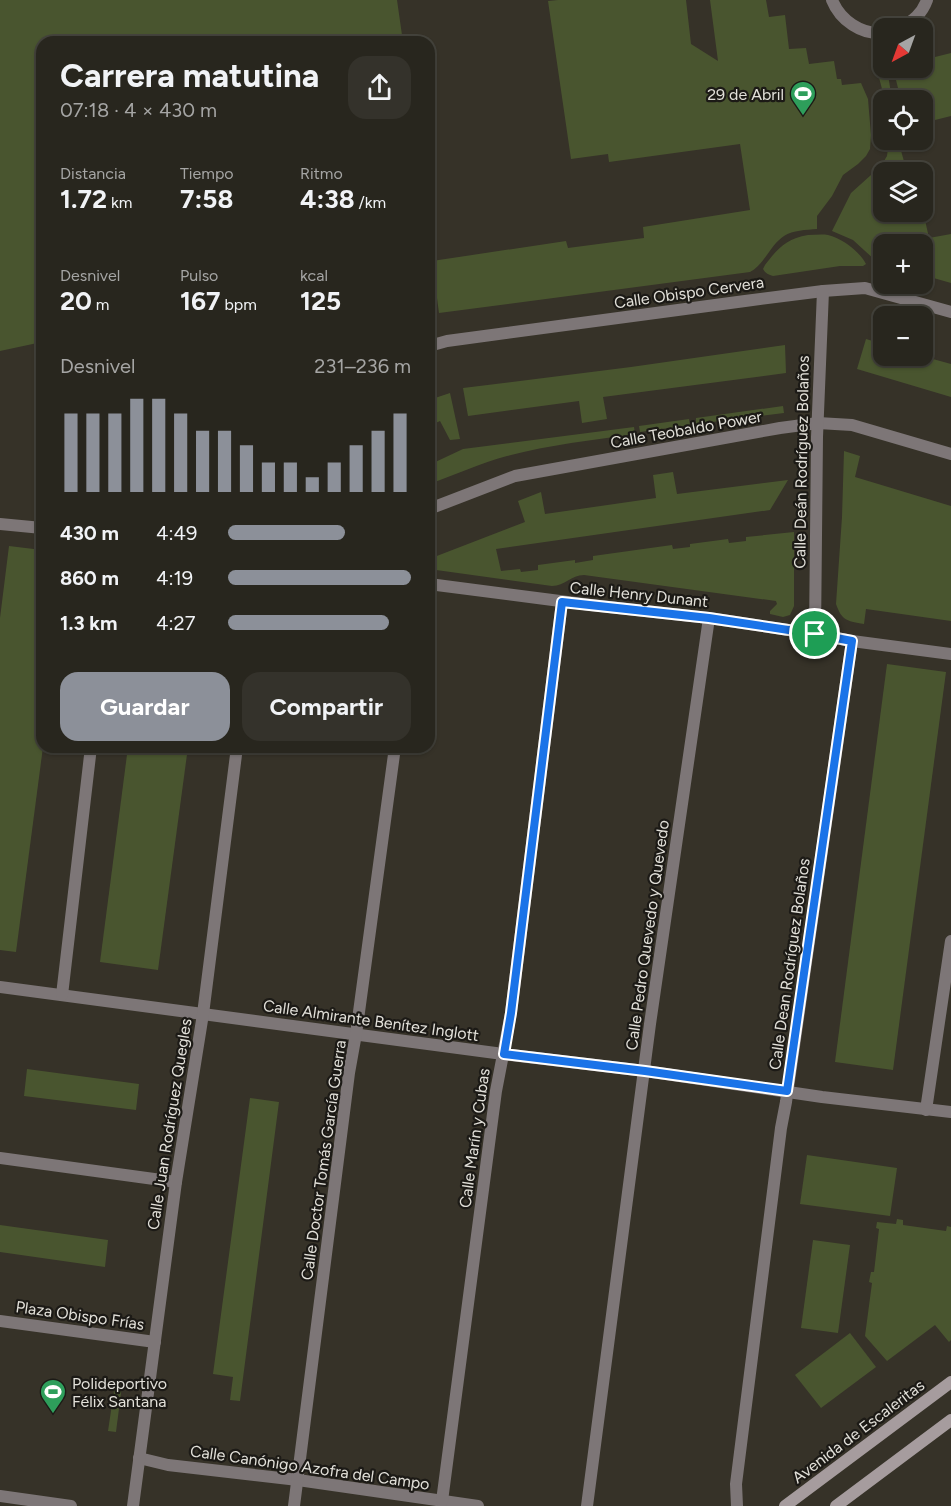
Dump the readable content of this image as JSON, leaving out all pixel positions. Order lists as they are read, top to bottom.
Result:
{
  "streets": {
    "street": [
      "Calle Obispo Cervera",
      "Calle Teobaldo Power",
      "Calle Deán Rodríguez Bolaños",
      "Calle Henry Dunant",
      "Calle Pedro Quevedo y Quevedo",
      "Calle Dean Rodríguez Bolaños",
      "Calle Almirante Benítez Inglott",
      "Calle Juan Rodríguez Quegles",
      "Calle Marín y Cubas",
      "Calle Doctor Tomás García Guerra",
      "Plaza Obispo Frías",
      "Avenida de Escaleritas",
      "Calle Canónigo Azofra del Campo"
    ]
  },
  "crossings": [
    ["Calle Obispo Cervera", "Calle Deán Rodríguez Bolaños"],
    ["Calle Teobaldo Power", "Calle Deán Rodríguez Bolaños"],
    ["Calle Deán Rodríguez Bolaños", "Calle Henry Dunant"],
    ["Calle Henry Dunant", "Calle Pedro Quevedo y Quevedo"],
    ["Calle Henry Dunant", "Calle Dean Rodríguez Bolaños"],
    ["Calle Henry Dunant", "Calle Marín y Cubas"],
    ["Calle Pedro Quevedo y Quevedo", "Calle Almirante Benítez Inglott"],
    ["Calle Dean Rodríguez Bolaños", "Calle Almirante Benítez Inglott"],
    ["Calle Almirante Benítez Inglott", "Calle Juan Rodríguez Quegles"],
    ["Calle Almirante Benítez Inglott", "Calle Marín y Cubas"],
    ["Calle Almirante Benítez Inglott", "Calle Doctor Tomás García Guerra"],
    ["Calle Juan Rodríguez Quegles", "Plaza Obispo Frías"],
    ["Calle Juan Rodríguez Quegles", "Calle Canónigo Azofra del Campo"],
    ["Calle Marín y Cubas", "Calle Canónigo Azofra del Campo"],
    ["Calle Doctor Tomás García Guerra", "Calle Canónigo Azofra del Campo"]
  ],
  "places": {
    "sports": ["29 de Abril", "Polideportivo Félix Santana"]
  },
  "north": "bottom left",
  "page": {
    "map_buttons": ["+", "−"],
    "heading": ["Carrera matutina", "07:18 · 4 × 430 m"],
    "stats": [
      ["Distancia", "1.72 km"],
      ["Tiempo", "7:58"],
      ["Ritmo", "4:38 /km"],
      ["Desnivel", "20 m"],
      ["Pulso", "167 bpm"],
      ["kcal", "125"]
    ],
    "chart": ["Desnivel", "231–236 m"],
    "list": [
      {
        "name": "430 m",
        "note": "4:49"
      },
      {
        "name": "860 m",
        "note": "4:19"
      },
      {
        "name": "1.3 km",
        "note": "4:27"
      }
    ],
    "buttons": ["Guardar", "Compartir"]
  }
}
